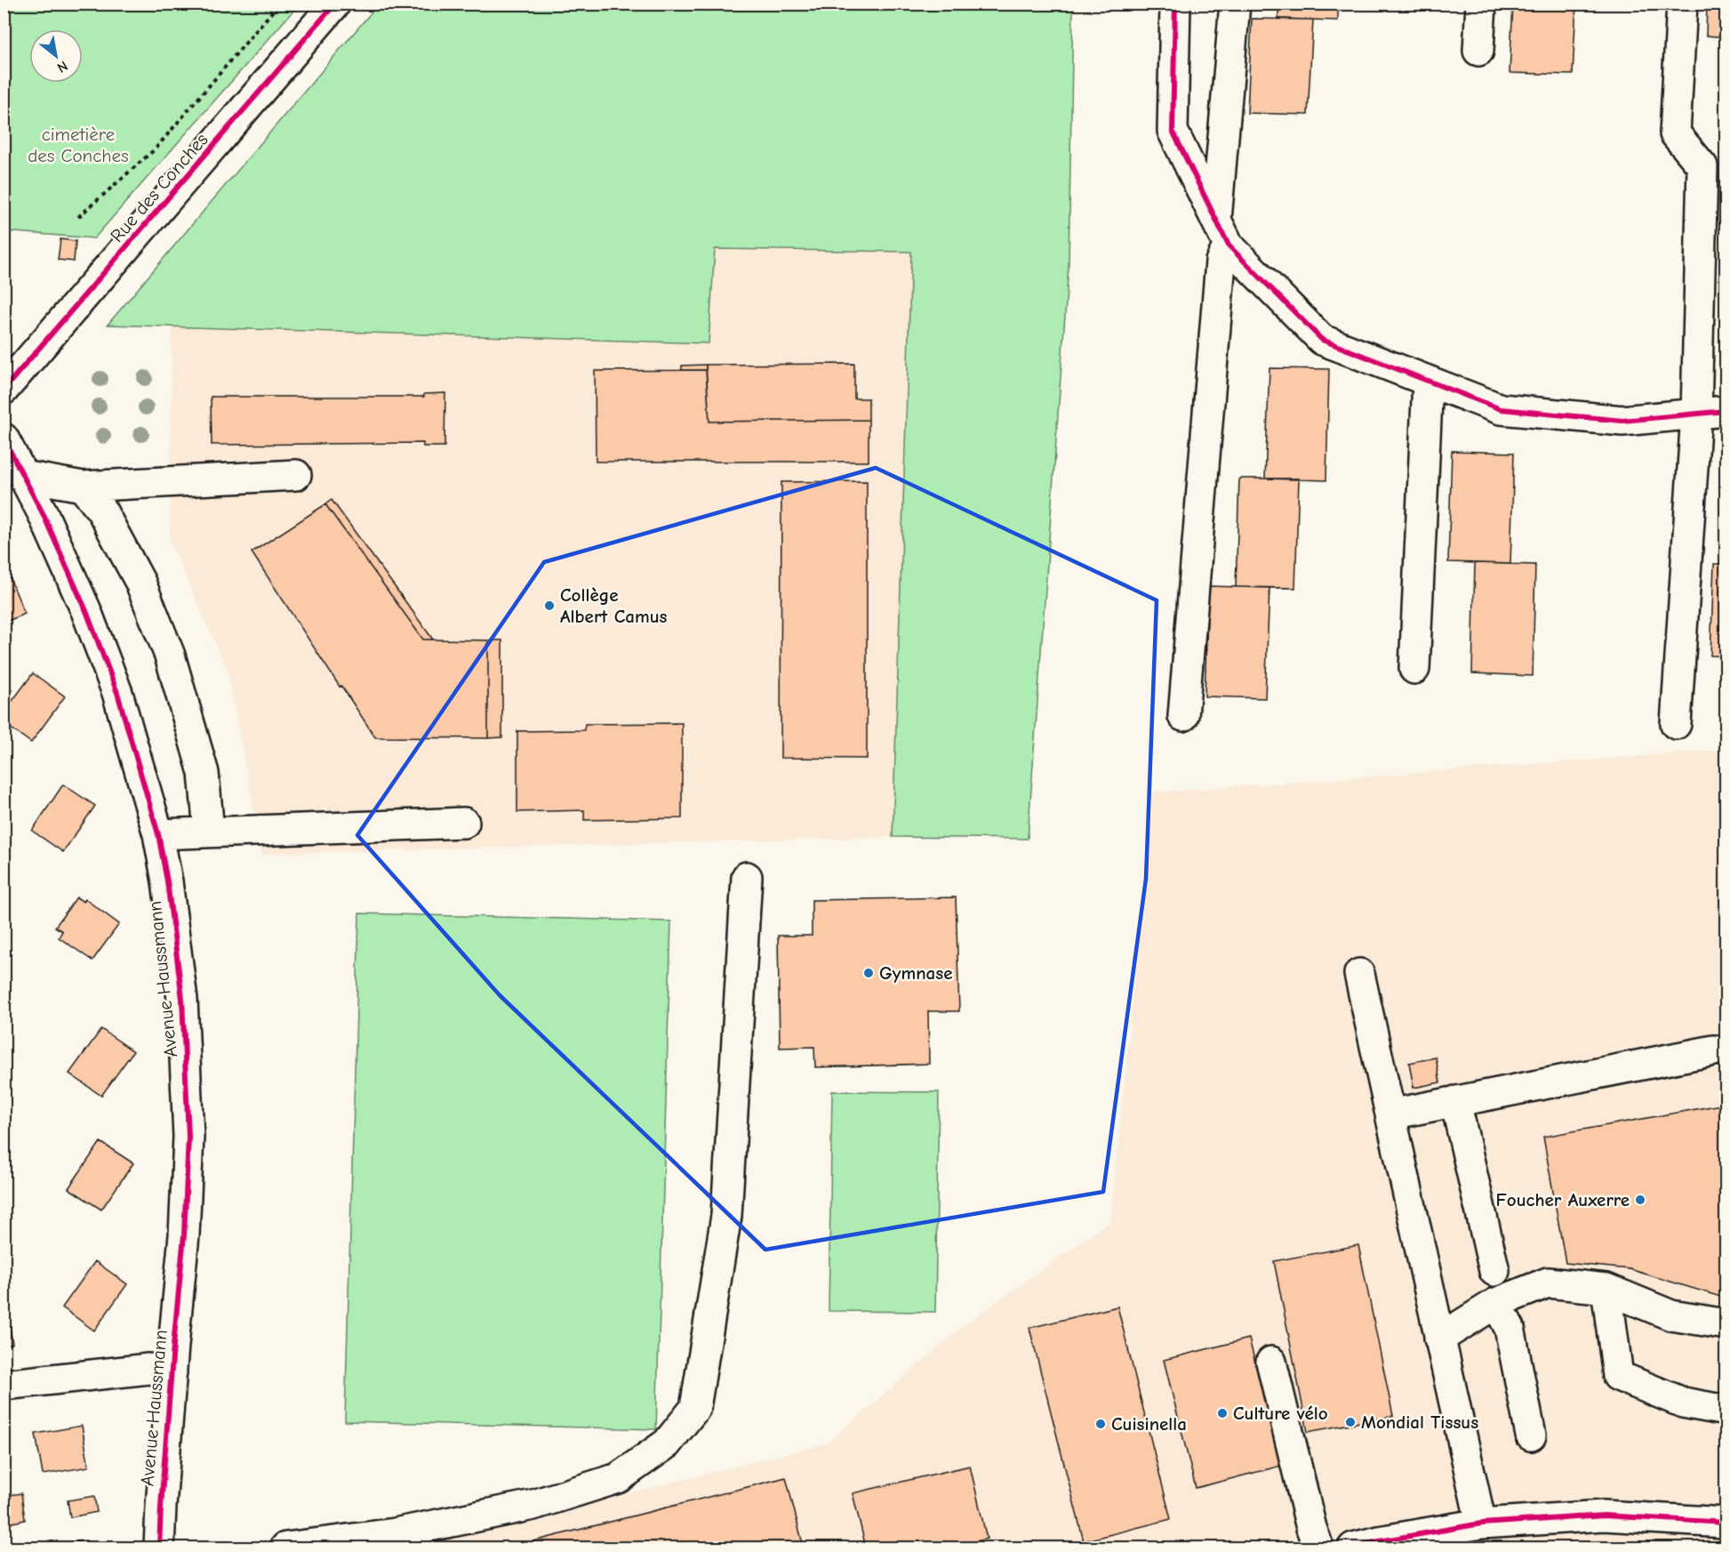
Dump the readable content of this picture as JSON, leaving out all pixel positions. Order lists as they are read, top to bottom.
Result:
{
  "streets": {
    "street": ["Rue des Conches", "Avenue Haussmann"]
  },
  "parks": ["cimetière des Conches"],
  "places": [
    "Collège Albert Camus",
    "Gymnase",
    "Foucher Auxerre",
    "Culture vélo",
    "Mondial Tissus",
    "Cuisinella"
  ],
  "north": "bottom right"
}
